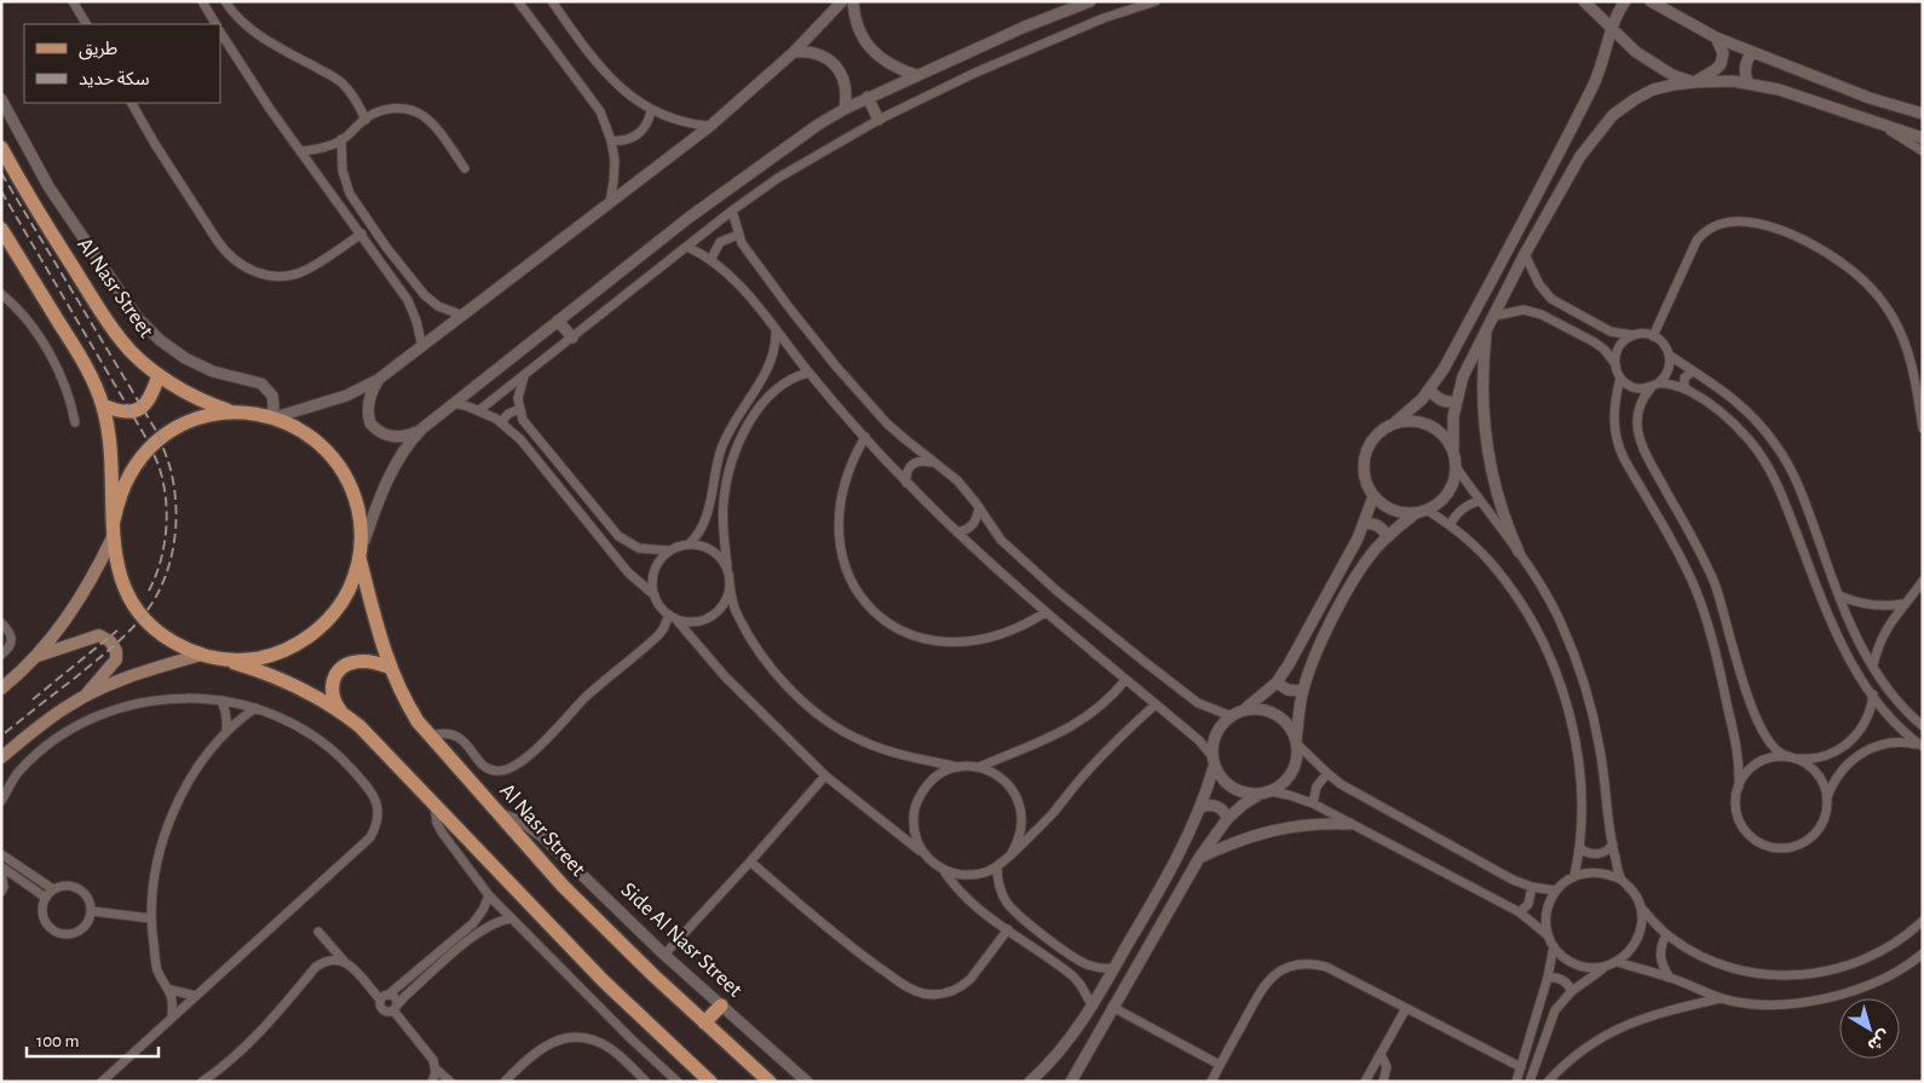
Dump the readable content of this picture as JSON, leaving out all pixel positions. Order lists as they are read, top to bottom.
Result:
{
  "streets": {
    "main road": ["Al Nasr Street"],
    "street": ["Side Al Nasr Street"]
  },
  "crossings": [
    ["Al Nasr Street", "Side Al Nasr Street"]
  ],
  "legend": ["طريق", "سكة حديد"],
  "scale_bar": "100 m",
  "north": "bottom right"
}
